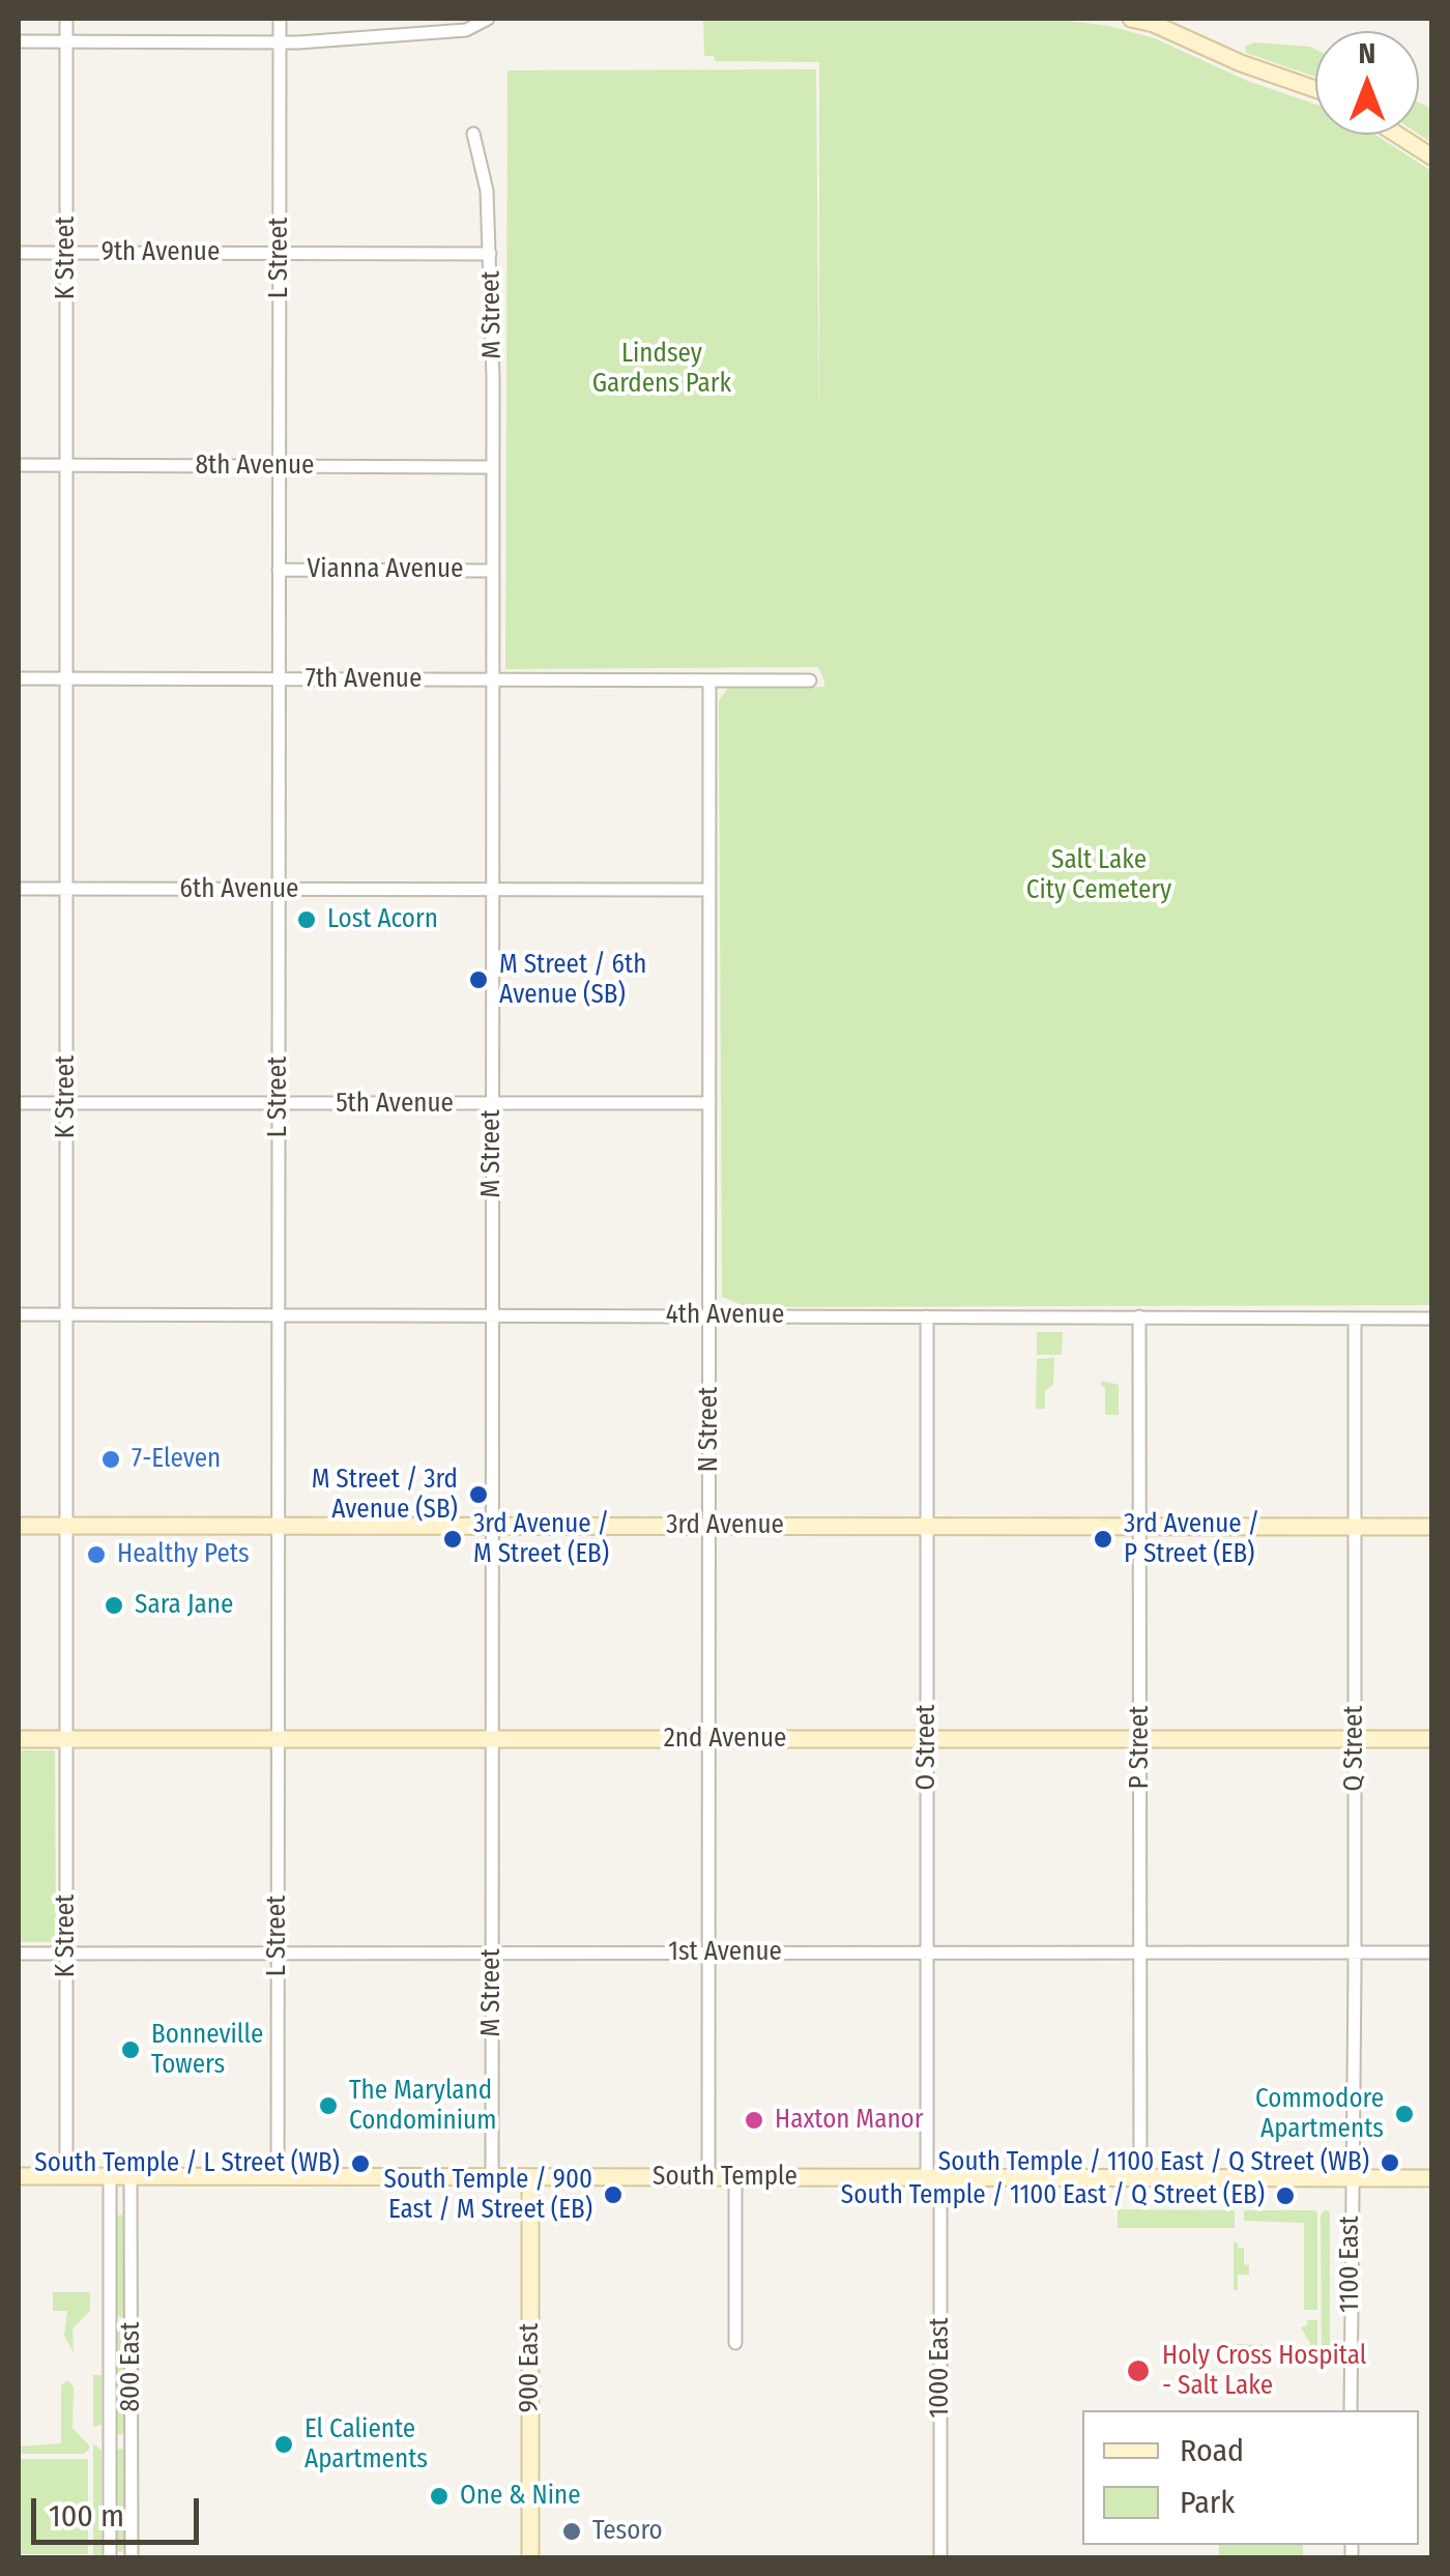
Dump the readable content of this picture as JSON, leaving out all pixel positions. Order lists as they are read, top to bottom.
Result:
{
  "streets": {
    "street": [
      "9th Avenue",
      "K Street",
      "L Street",
      "M Street",
      "8th Avenue",
      "Vianna Avenue",
      "7th Avenue",
      "6th Avenue",
      "5th Avenue",
      "4th Avenue",
      "N Street",
      "3rd Avenue",
      "2nd Avenue",
      "O Street",
      "P Street",
      "Q Street",
      "1st Avenue",
      "South Temple",
      "1100 East",
      "800 East",
      "900 East",
      "1000 East"
    ]
  },
  "crossings": [
    ["9th Avenue", "K Street"],
    ["9th Avenue", "L Street"],
    ["9th Avenue", "M Street"],
    ["K Street", "8th Avenue"],
    ["K Street", "7th Avenue"],
    ["K Street", "6th Avenue"],
    ["K Street", "5th Avenue"],
    ["K Street", "4th Avenue"],
    ["K Street", "3rd Avenue"],
    ["K Street", "2nd Avenue"],
    ["K Street", "1st Avenue"],
    ["K Street", "South Temple"],
    ["L Street", "8th Avenue"],
    ["L Street", "Vianna Avenue"],
    ["L Street", "7th Avenue"],
    ["L Street", "6th Avenue"],
    ["L Street", "5th Avenue"],
    ["L Street", "4th Avenue"],
    ["L Street", "3rd Avenue"],
    ["L Street", "2nd Avenue"],
    ["L Street", "1st Avenue"],
    ["L Street", "South Temple"],
    ["M Street", "8th Avenue"],
    ["M Street", "Vianna Avenue"],
    ["M Street", "7th Avenue"],
    ["M Street", "6th Avenue"],
    ["M Street", "5th Avenue"],
    ["M Street", "4th Avenue"],
    ["M Street", "3rd Avenue"],
    ["M Street", "2nd Avenue"],
    ["M Street", "1st Avenue"],
    ["M Street", "South Temple"],
    ["7th Avenue", "N Street"],
    ["6th Avenue", "N Street"],
    ["5th Avenue", "N Street"],
    ["4th Avenue", "N Street"],
    ["4th Avenue", "O Street"],
    ["4th Avenue", "P Street"],
    ["4th Avenue", "Q Street"],
    ["N Street", "3rd Avenue"],
    ["N Street", "2nd Avenue"],
    ["N Street", "1st Avenue"],
    ["N Street", "South Temple"],
    ["3rd Avenue", "O Street"],
    ["3rd Avenue", "P Street"],
    ["3rd Avenue", "Q Street"],
    ["2nd Avenue", "O Street"],
    ["2nd Avenue", "P Street"],
    ["2nd Avenue", "Q Street"],
    ["O Street", "1st Avenue"],
    ["O Street", "South Temple"],
    ["O Street", "1000 East"],
    ["P Street", "1st Avenue"],
    ["P Street", "South Temple"],
    ["Q Street", "1st Avenue"],
    ["Q Street", "South Temple"],
    ["Q Street", "1100 East"],
    ["South Temple", "1100 East"],
    ["South Temple", "800 East"],
    ["South Temple", "900 East"],
    ["South Temple", "1000 East"]
  ],
  "parks": ["Lindsey Gardens Park", "Salt Lake City Cemetery"],
  "places": [
    "Lost Acorn",
    "M Street / 6th Avenue (SB)",
    "7-Eleven",
    "M Street / 3rd Avenue (SB)",
    "3rd Avenue / M Street (EB)",
    "3rd Avenue / P Street (EB)",
    "Healthy Pets",
    "Sara Jane",
    "Bonneville Towers",
    "The Maryland Condominium",
    "Commodore Apartments",
    "Haxton Manor",
    "South Temple / 1100 East / Q Street (WB)",
    "South Temple / L Street (WB)",
    "South Temple / 900 East / M Street (EB)",
    "South Temple / 1100 East / Q Street (EB)",
    "Holy Cross Hospital - Salt Lake",
    "El Caliente Apartments",
    "One & Nine",
    "Tesoro"
  ],
  "legend": ["Road", "Park"],
  "scale_bar": "100 m",
  "north": "top"
}
